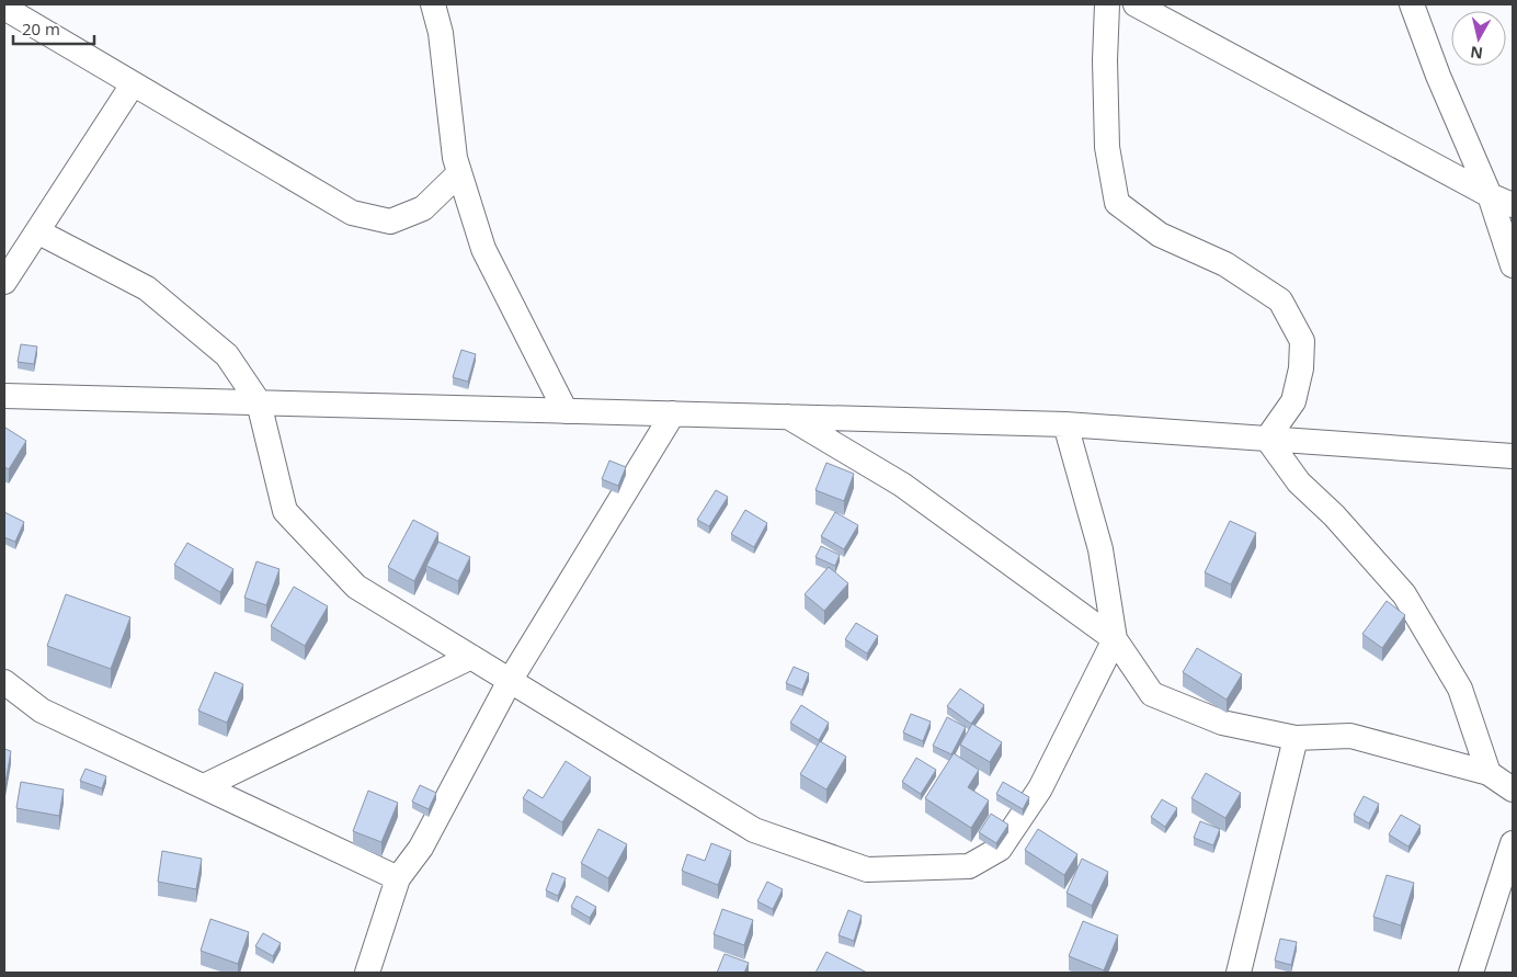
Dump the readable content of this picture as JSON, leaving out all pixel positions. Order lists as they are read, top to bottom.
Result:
{
  "scale_bar": "20 m",
  "north": "bottom"
}
